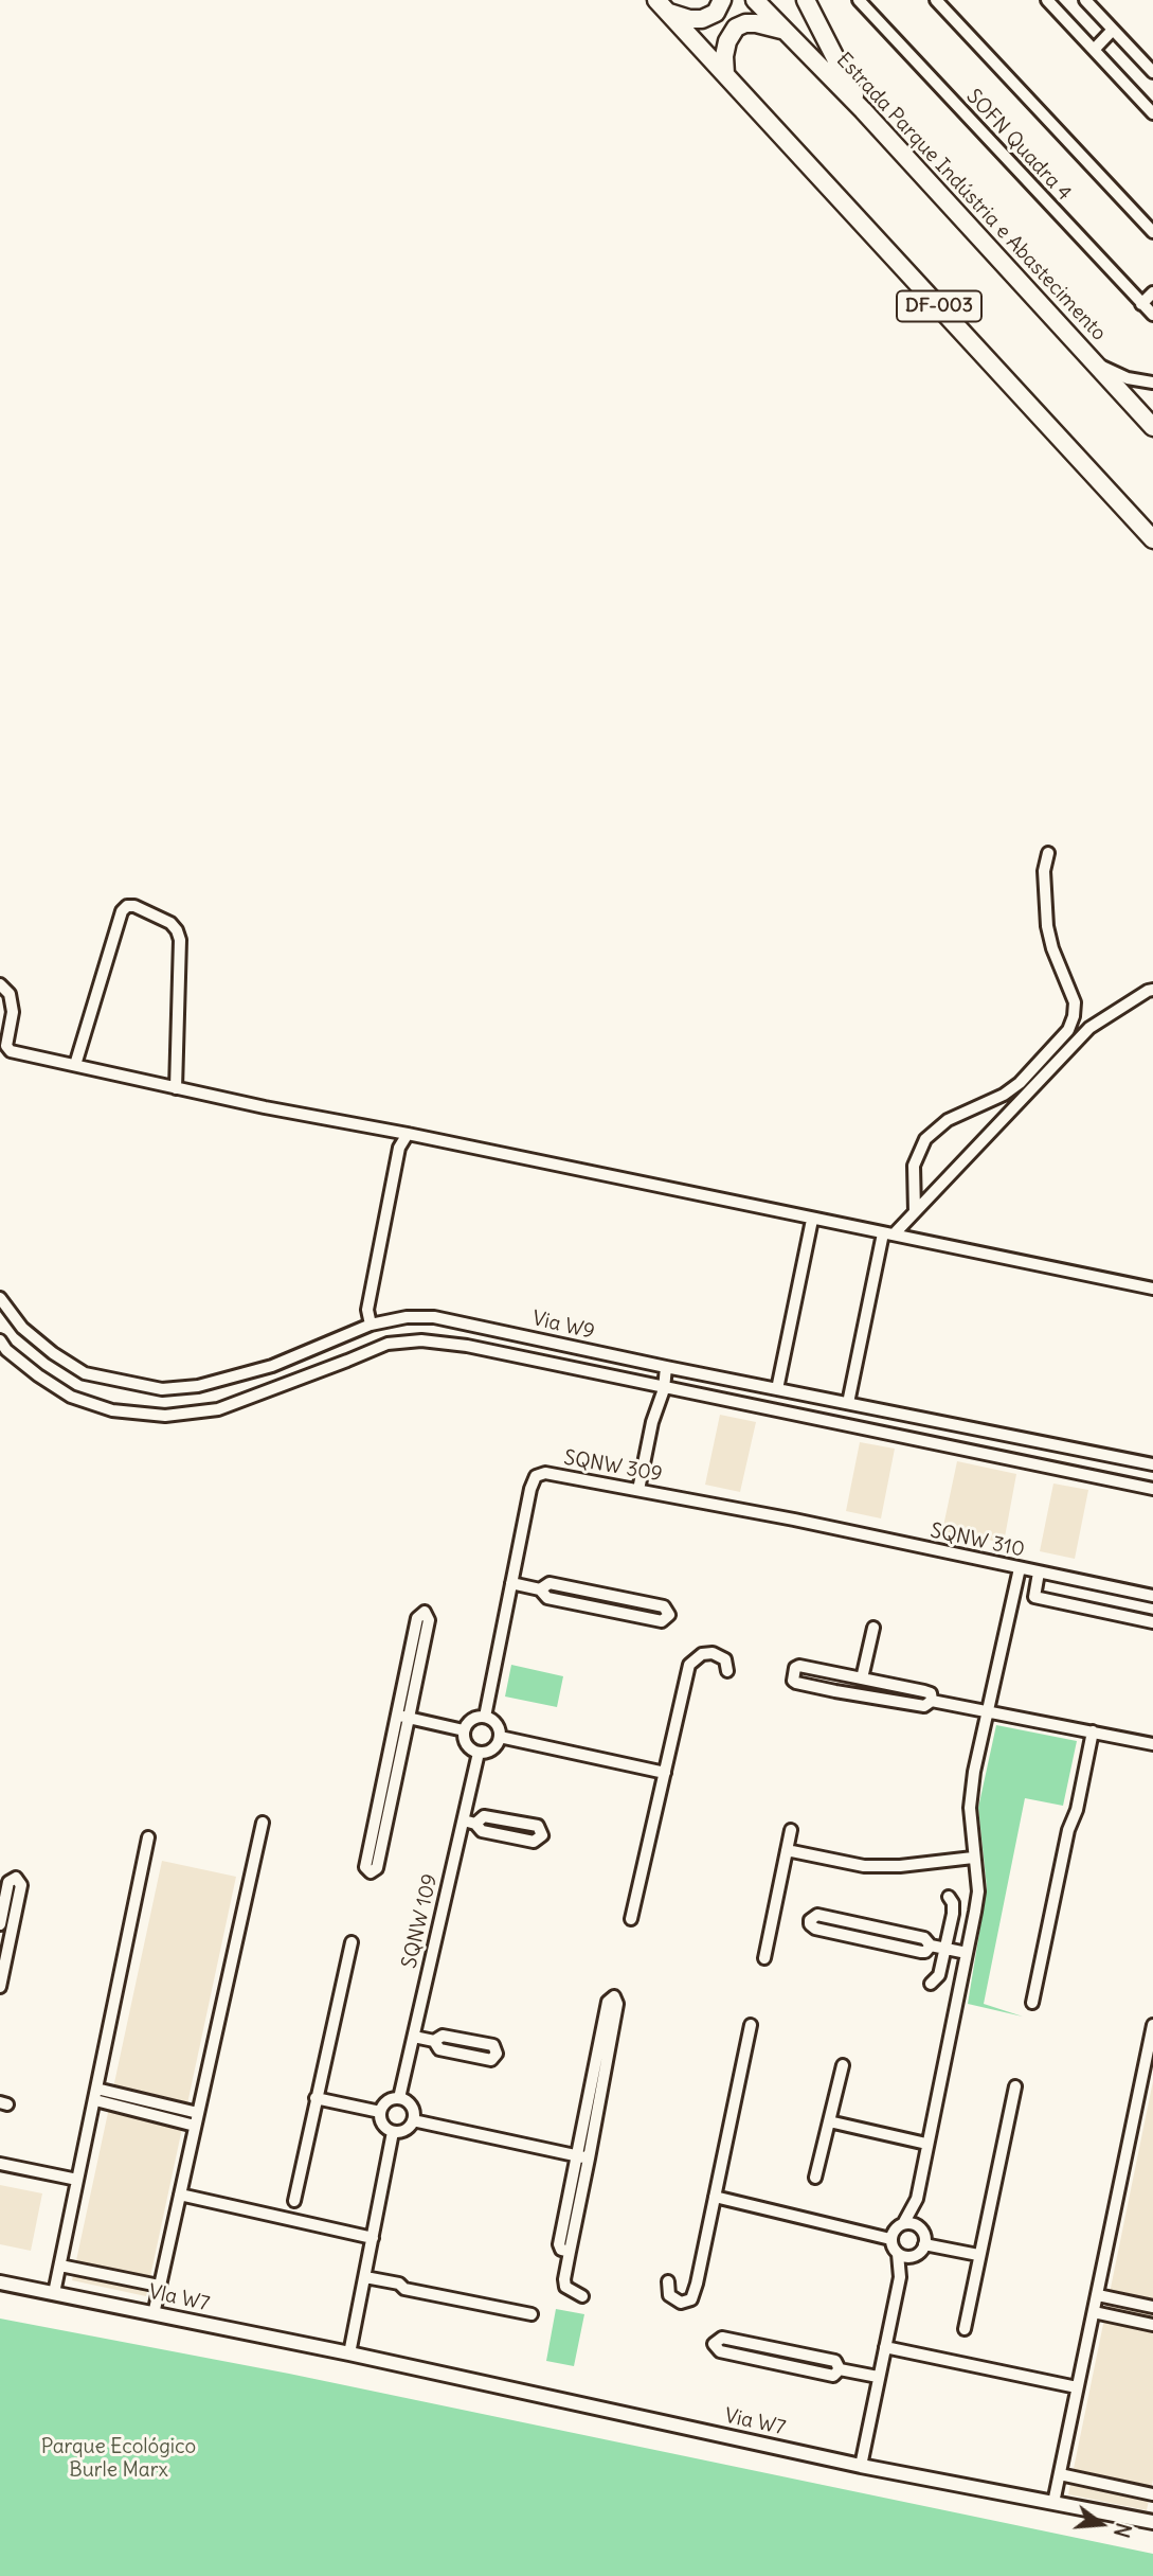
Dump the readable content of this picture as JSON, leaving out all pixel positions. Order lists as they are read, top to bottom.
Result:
{
  "streets": {
    "highway": ["Estrada Parque Indústria e Abastecimento", "DF-003"],
    "main road": ["Vla W7", "Via W7"],
    "street": [
      "SOFN Quadra 4",
      "Via W9",
      "SQNW 309",
      "SQNW 310",
      "SQNW 109"
    ]
  },
  "crossings": [
    ["SQNW 309", "SQNW 310"],
    ["SQNW 309", "SQNW 109"],
    ["Vla W7", "Via W7"]
  ],
  "parks": ["Parque Ecológico Burle Marx"],
  "north": "right"
}
